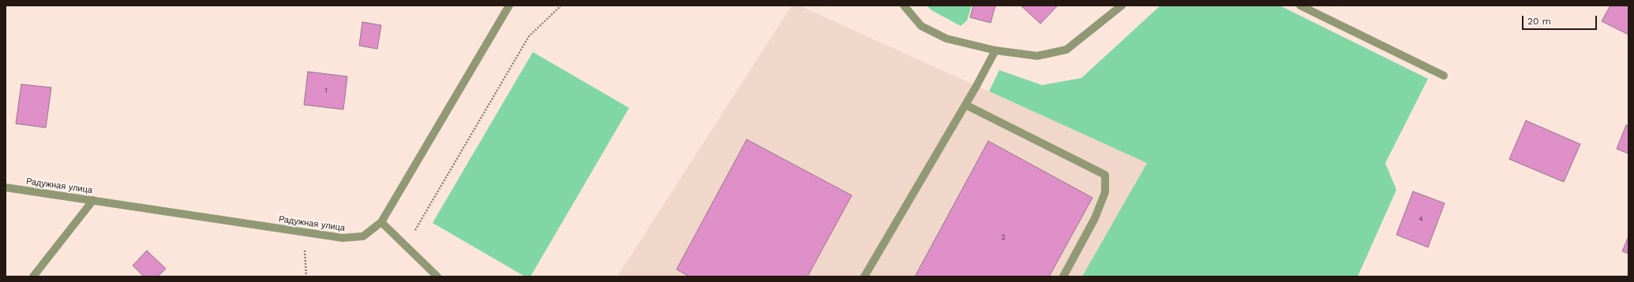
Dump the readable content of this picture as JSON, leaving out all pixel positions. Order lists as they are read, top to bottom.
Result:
{
  "streets": {
    "street": ["Радужная улица"]
  },
  "house_numbers": ["1", "4", "2"],
  "scale_bar": "20 m"
}
